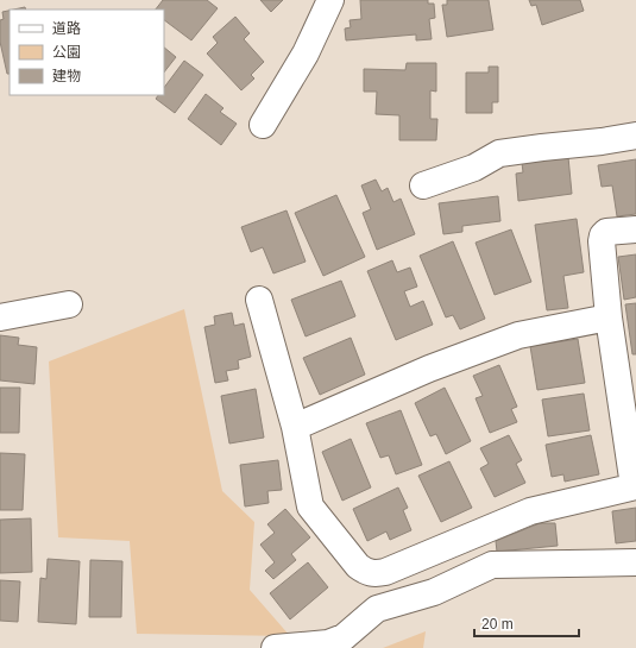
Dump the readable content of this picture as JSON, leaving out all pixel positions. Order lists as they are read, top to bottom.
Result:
{
  "legend": ["道路", "公園", "建物"],
  "scale_bar": "20 m"
}
